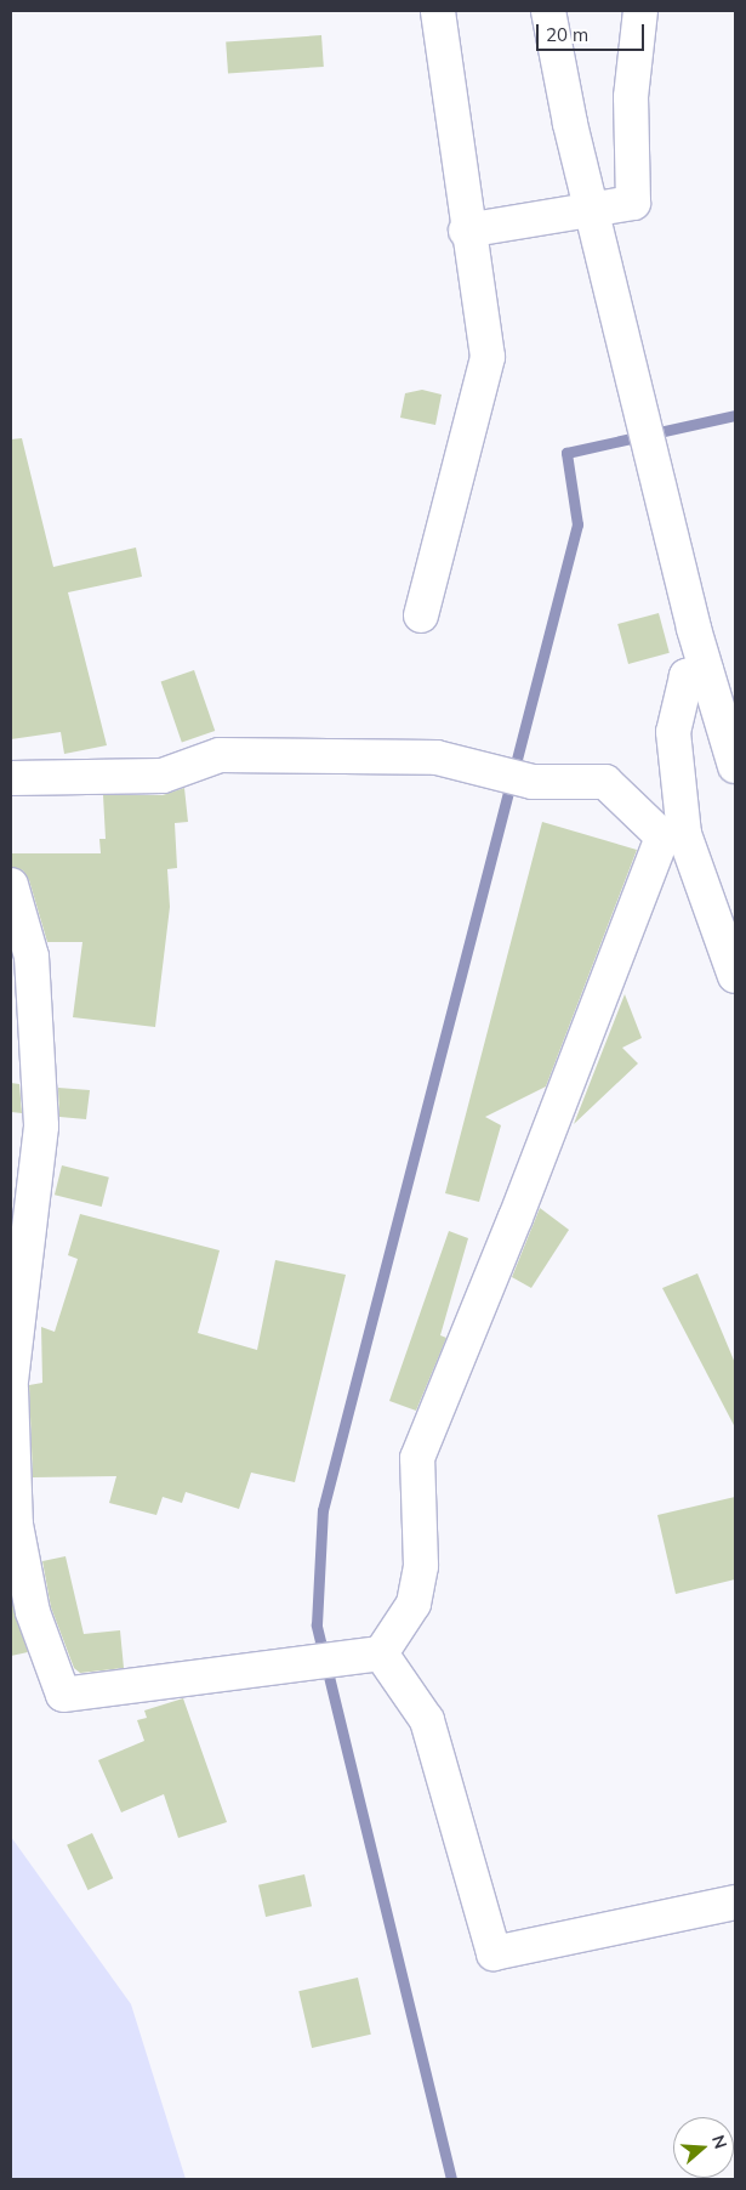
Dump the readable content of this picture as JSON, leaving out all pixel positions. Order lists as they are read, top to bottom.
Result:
{
  "scale_bar": "20 m",
  "north": "right"
}
